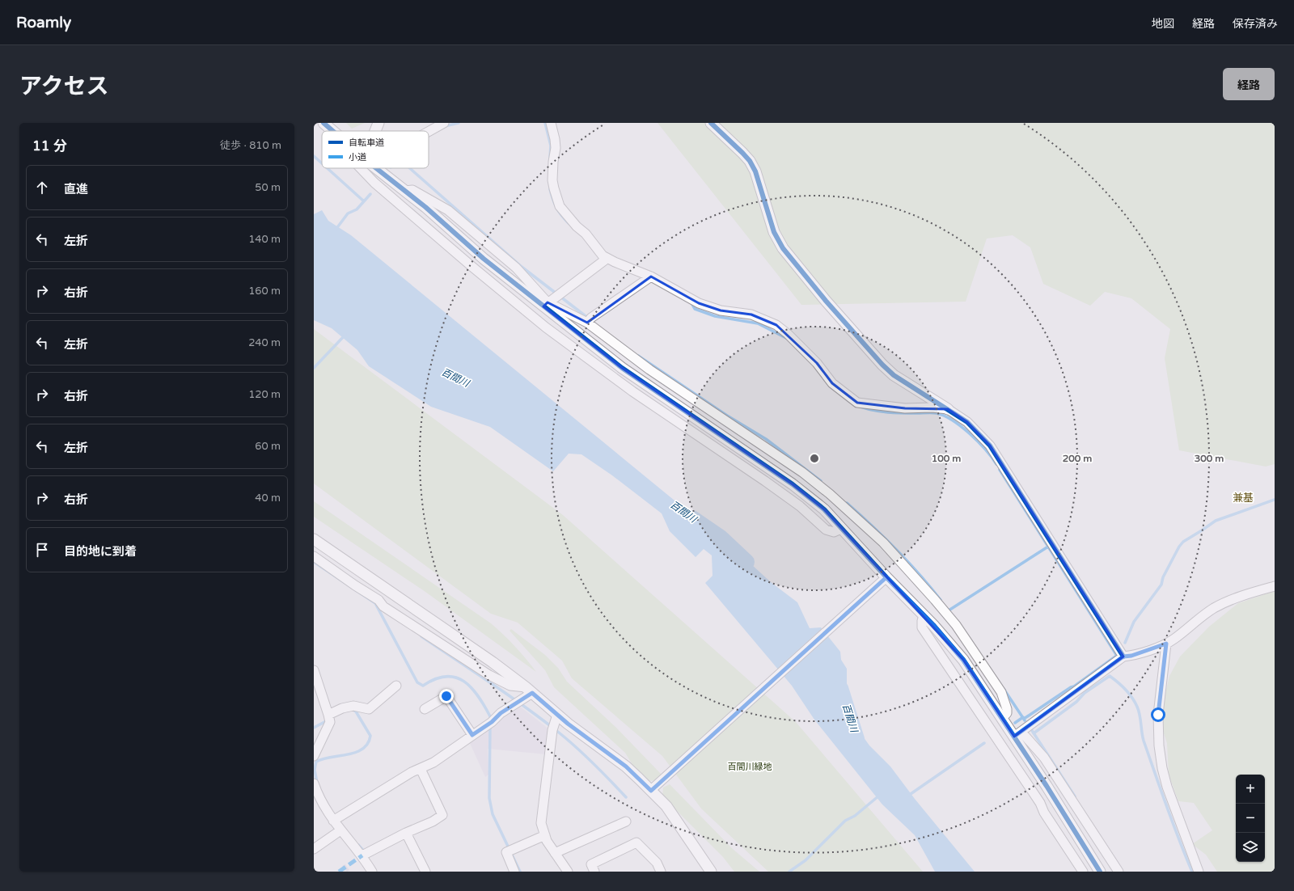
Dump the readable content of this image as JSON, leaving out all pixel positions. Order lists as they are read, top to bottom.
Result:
{
  "districts": ["兼基"],
  "water": ["百間川"],
  "parks": ["百間川緑地"],
  "legend": ["自転車道", "小道"],
  "page": {
    "header": "Roamly",
    "nav": ["地図", "経路", "保存済み"],
    "title": "アクセス",
    "buttons": "経路",
    "heading": ["11 分", "徒歩 · 810 m"],
    "list": [
      ["直進", "50 m"],
      ["左折", "140 m"],
      ["右折", "160 m"],
      ["左折", "240 m"],
      ["右折", "120 m"],
      ["左折", "60 m"],
      ["右折", "40 m"],
      "目的地に到着"
    ],
    "map_buttons": ["+", "−"]
  },
  "rings": ["100 m", "200 m", "300 m"]
}
